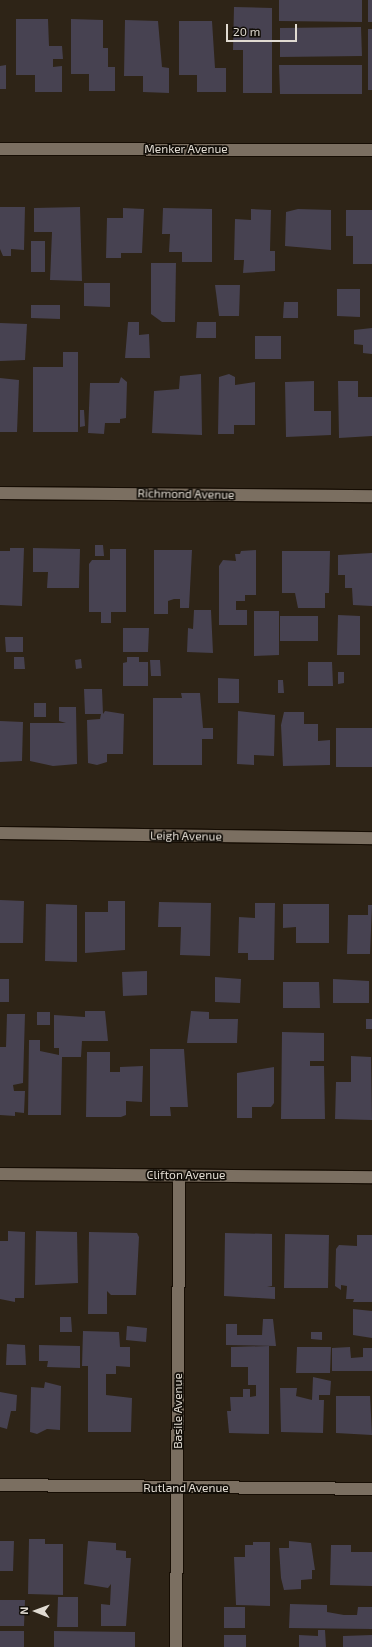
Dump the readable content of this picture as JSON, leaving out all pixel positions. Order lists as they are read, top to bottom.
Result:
{
  "streets": {
    "street": [
      "Menker Avenue",
      "Richmond Avenue",
      "Leigh Avenue",
      "Clifton Avenue",
      "Basile Avenue",
      "Rutland Avenue"
    ]
  },
  "crossings": [
    ["Clifton Avenue", "Basile Avenue"],
    ["Basile Avenue", "Rutland Avenue"]
  ],
  "scale_bar": "20 m",
  "north": "left"
}
